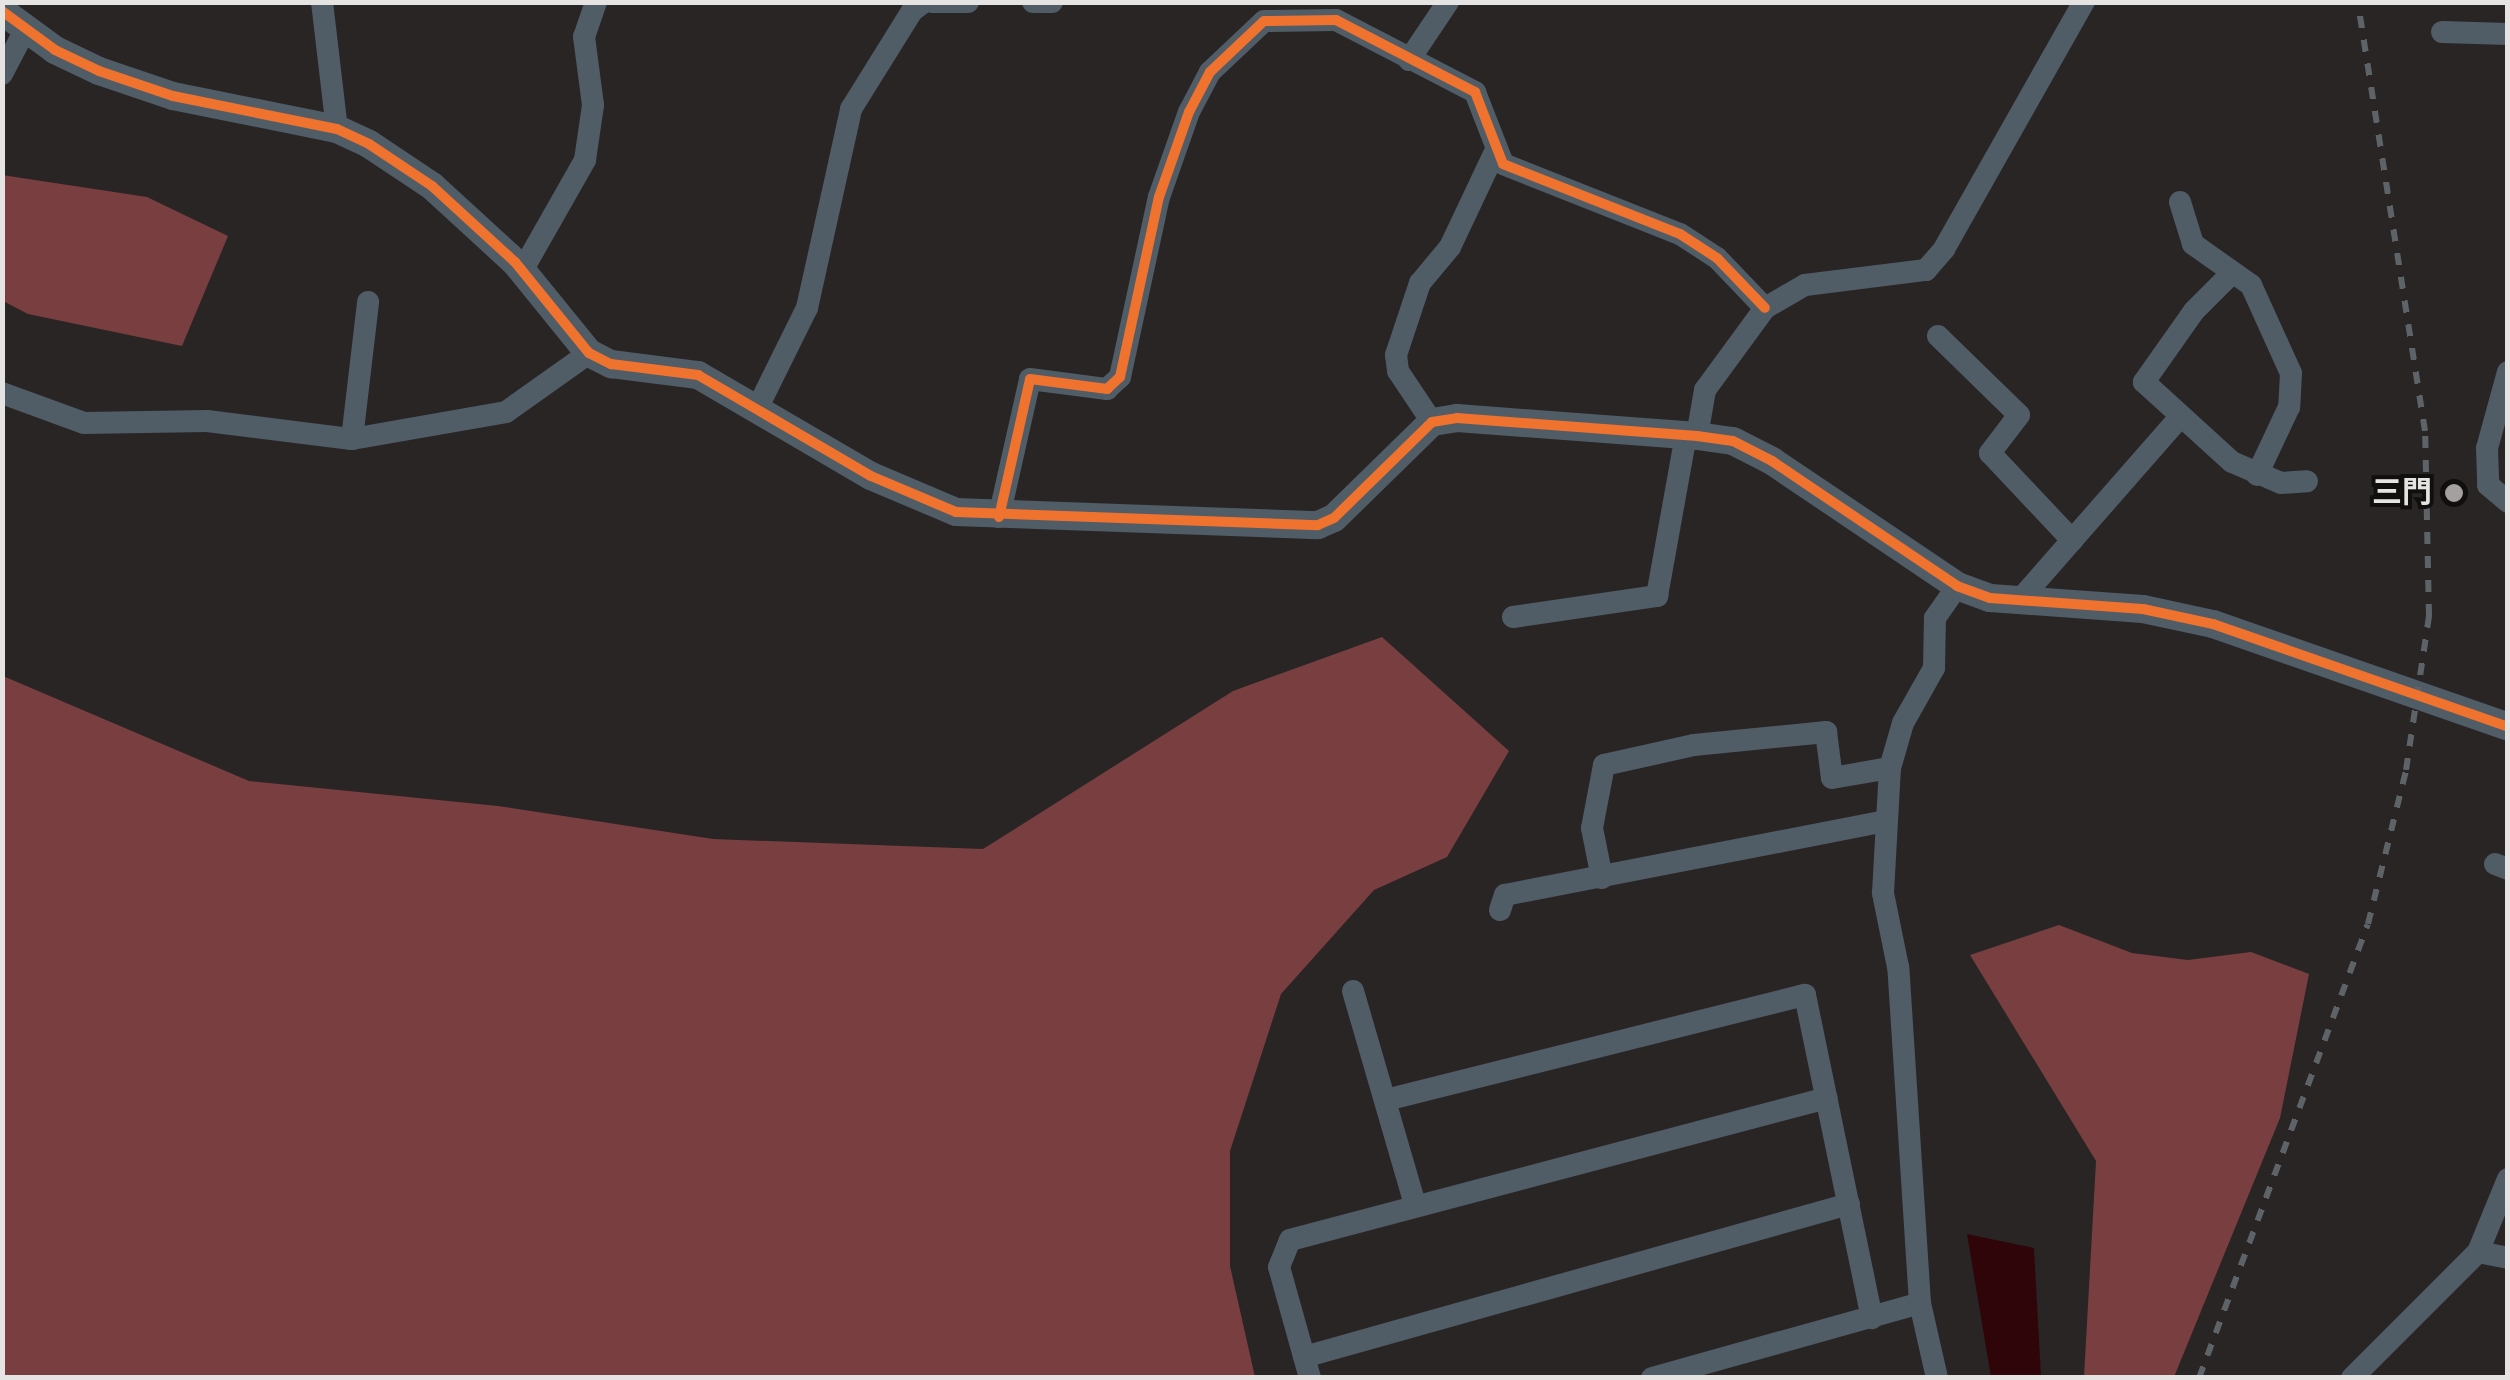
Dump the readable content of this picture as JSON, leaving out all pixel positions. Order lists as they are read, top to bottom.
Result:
{
  "places": ["三門"]
}
